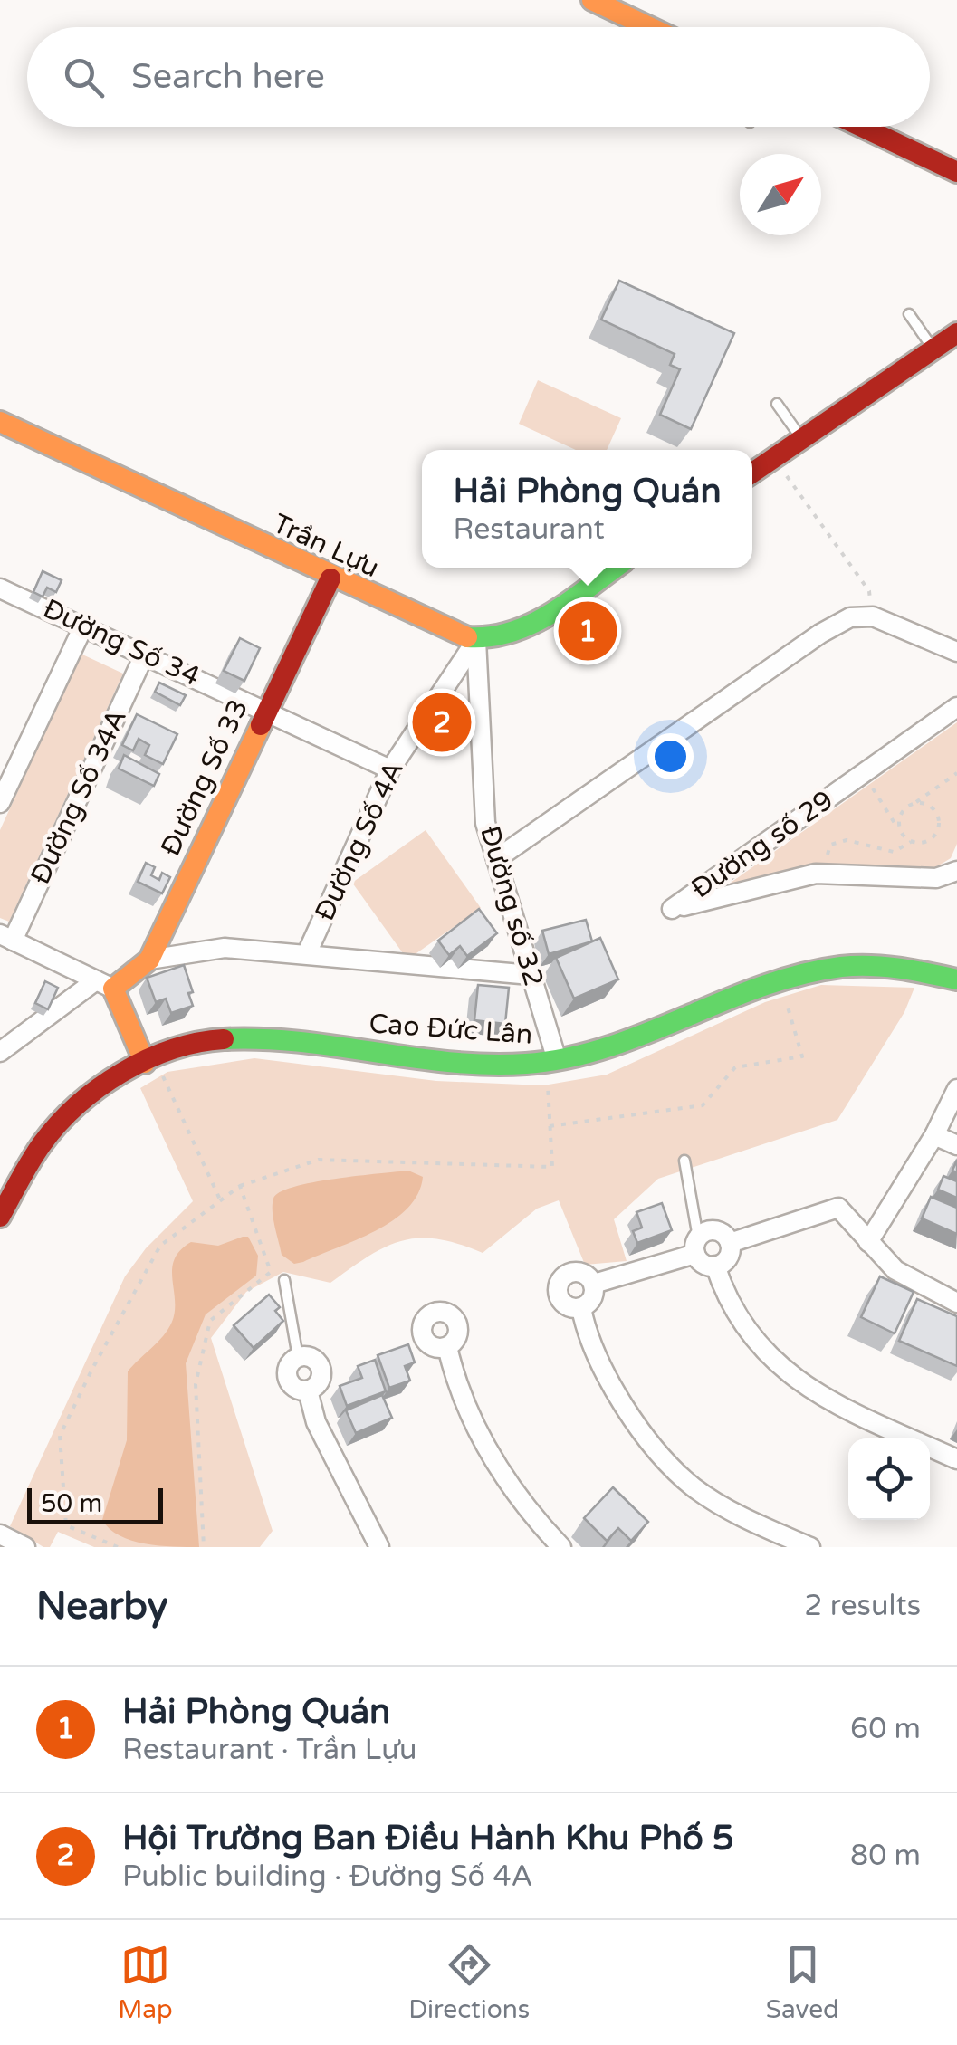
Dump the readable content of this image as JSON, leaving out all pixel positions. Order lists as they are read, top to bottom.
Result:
{
  "streets": {
    "street": [
      "Trần Lựu",
      "Đường Số 34",
      "Đường Số 33",
      "Đường Số 34A",
      "Đường Số 4A",
      "Đường số 29",
      "Đường số 32",
      "Cao Đức Lân"
    ]
  },
  "crossings": [
    ["Trần Lựu", "Đường Số 33"],
    ["Trần Lựu", "Đường Số 4A"],
    ["Trần Lựu", "Đường số 32"],
    ["Đường Số 34", "Đường Số 33"],
    ["Đường Số 34", "Đường Số 34A"],
    ["Đường Số 34", "Đường Số 4A"],
    ["Đường Số 4A", "Đường số 32"],
    ["Đường số 32", "Cao Đức Lân"]
  ],
  "scale_bar": "50 m",
  "north": "top right",
  "page": {
    "search": "Search here",
    "popup": ["Hải Phòng Quán", "Restaurant"],
    "pins": ["1", "2"],
    "scale": "50 m",
    "heading": ["Nearby", "2 results"],
    "list": [
      {
        "mark": "1",
        "name": "Hải Phòng Quán",
        "note": "Restaurant · Trần Lựu",
        "value": "60 m"
      },
      {
        "mark": "2",
        "name": "Hội Trường Ban Điều Hành Khu Phố 5",
        "note": "Public building · Đường Số 4A",
        "value": "80 m"
      }
    ],
    "nav": ["Map", "Directions", "Saved"]
  }
}
